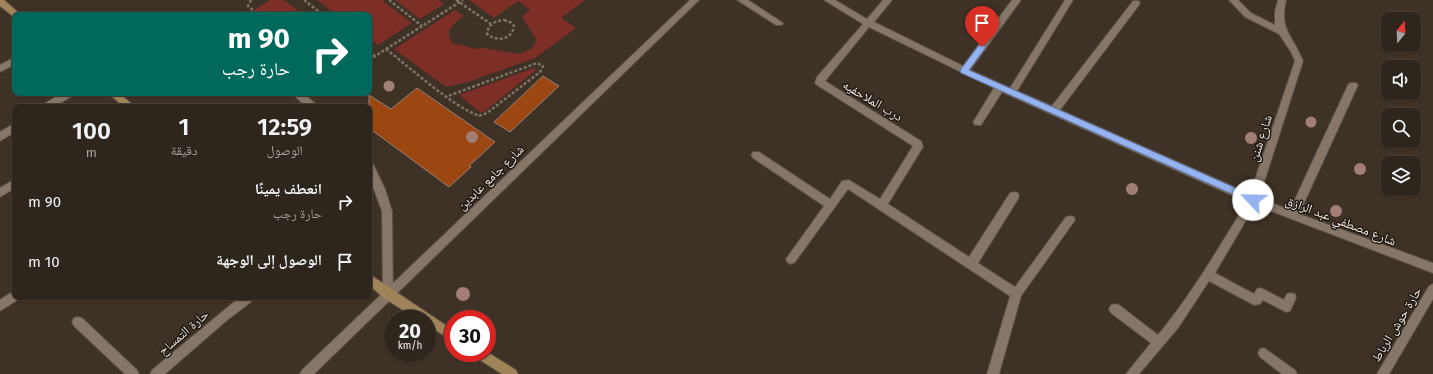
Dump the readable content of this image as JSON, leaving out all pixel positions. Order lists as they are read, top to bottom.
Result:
{
  "streets": {
    "street": [
      "درب الملاحفيه",
      "شارع شنن",
      "شارع جامع عابدين",
      "شارع مصطفي عبد الرازق",
      "حارة حوش الرباط",
      "حارة التمساح"
    ]
  },
  "crossings": [
    ["درب الملاحفيه", "شارع مصطفي عبد الرازق"],
    ["شارع شنن", "شارع مصطفي عبد الرازق"]
  ],
  "north": "top",
  "page": {
    "turn": ["90 m", "حارة رجب"],
    "eta": [
      "12:59",
      "الوصول",
      "1",
      "دقيقة",
      "100",
      "m"
    ],
    "list": [
      {
        "name": "انعطف يمينًا",
        "note": "حارة رجب",
        "value": "90 m"
      },
      {
        "name": "الوصول إلى الوجهة",
        "value": "10 m"
      }
    ],
    "speed": "20 km/h",
    "limit": "30"
  }
}
